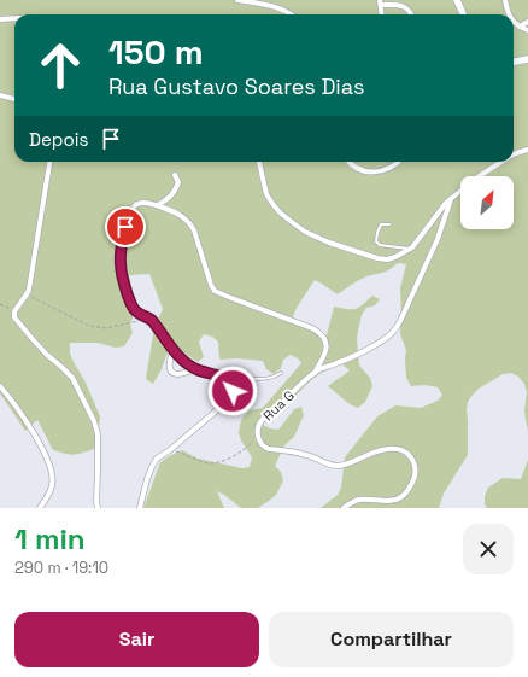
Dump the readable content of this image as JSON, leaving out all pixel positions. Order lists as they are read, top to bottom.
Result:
{
  "streets": {
    "street": ["Rua G"]
  },
  "north": "top right",
  "page": {
    "turn": ["150 m", "Rua Gustavo Soares Dias"],
    "then": "Depois",
    "heading": ["1 min", "290 m · 19:10"],
    "buttons": ["Sair", "Compartilhar"]
  }
}
